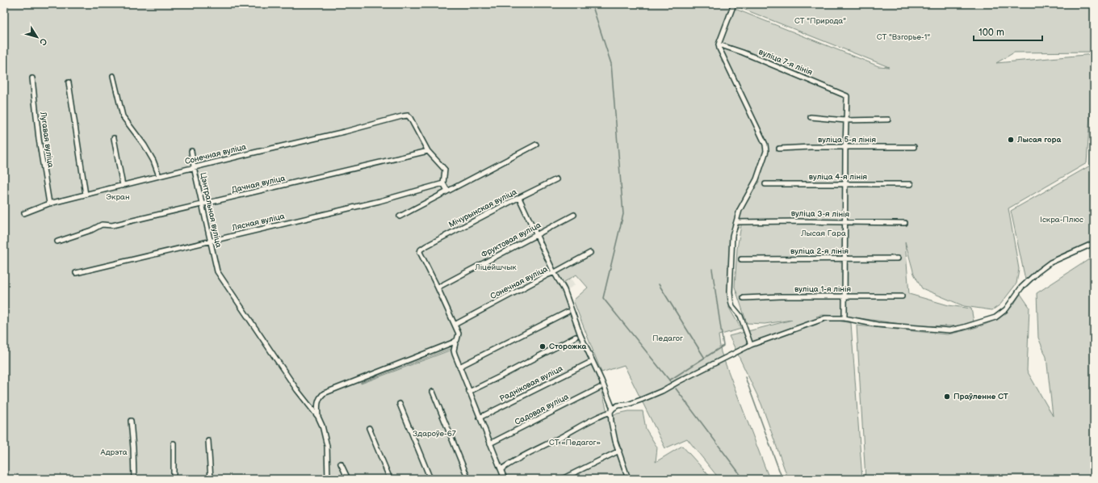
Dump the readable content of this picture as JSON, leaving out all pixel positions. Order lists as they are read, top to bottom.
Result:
{
  "streets": {
    "street": [
      "вуліца 7-я лінія",
      "Лугавая вуліца",
      "вуліца 5-я лінія",
      "Сонечная вуліца",
      "вуліца 4-я лінія",
      "Дачная вуліца",
      "Мічурынская вуліца",
      "Цэнтральная вуліца",
      "вуліца 3-я лінія",
      "Лясная вуліца",
      "Фруктовая вуліца",
      "вуліца 2-я лінія",
      "вуліца 1-я лінія",
      "Радніковая вуліца",
      "Садовая вуліца"
    ]
  },
  "crossings": [
    ["Лугавая вуліца", "Сонечная вуліца"],
    ["Сонечная вуліца", "Дачная вуліца"],
    ["Сонечная вуліца", "Цэнтральная вуліца"],
    ["Дачная вуліца", "Цэнтральная вуліца"],
    ["Мічурынская вуліца", "Фруктовая вуліца"],
    ["Цэнтральная вуліца", "Лясная вуліца"]
  ],
  "parks": [
    "СТ \"Природа\"",
    "СТ \"Взгорье-1\"",
    "Экран",
    "Іскра-Плюс",
    "Лысая Гара",
    "Ліцейшчык",
    "Педагог",
    "Здароўе-67",
    "СТ «Педагог»",
    "Адрэта"
  ],
  "places": ["Лысая гора", "Сторожка", "Праўленне СТ"],
  "scale_bar": "100 m",
  "north": "bottom right"
}
